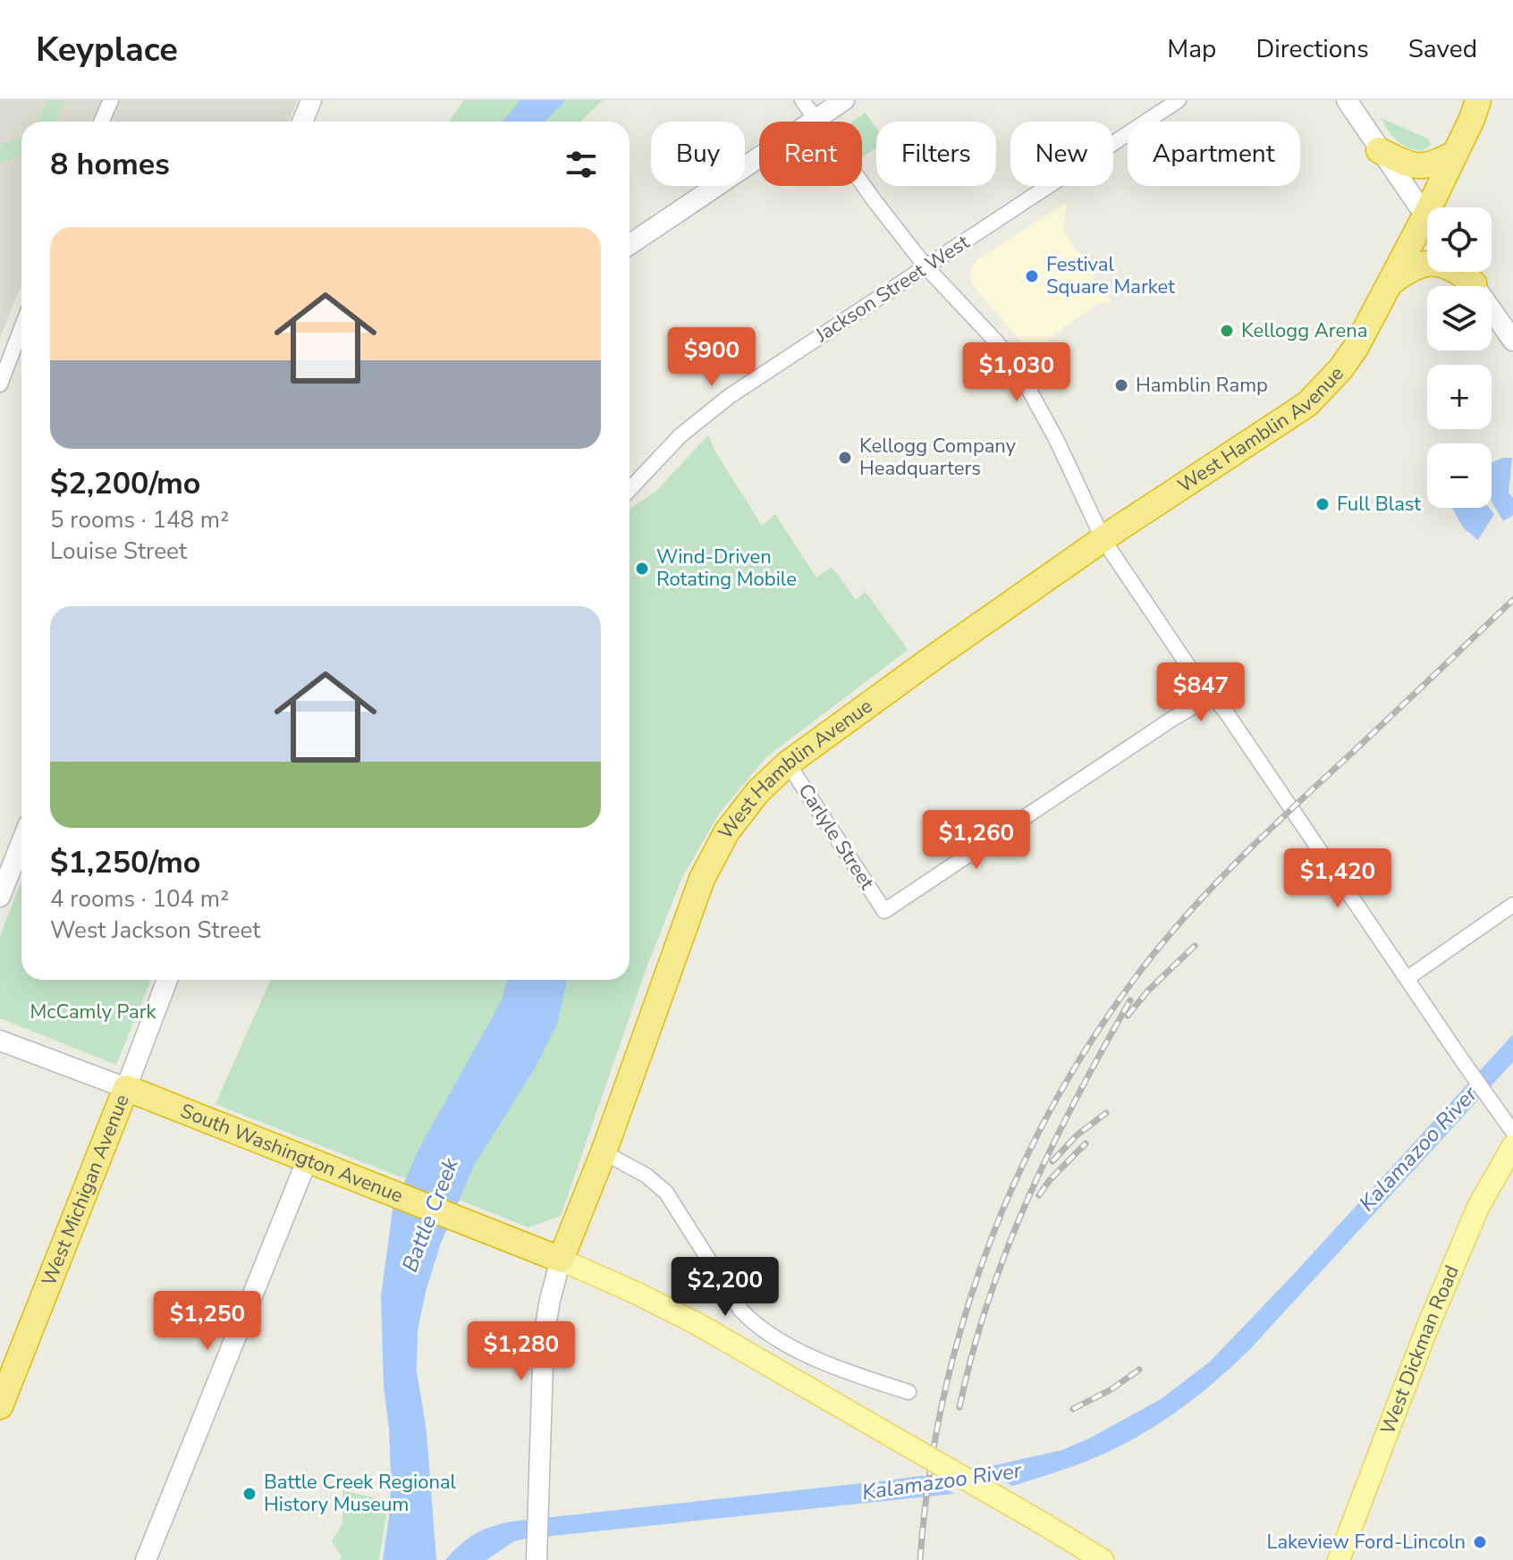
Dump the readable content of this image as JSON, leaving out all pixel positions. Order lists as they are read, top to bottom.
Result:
{
  "streets": {
    "highway": ["West Hamblin Avenue", "South Washington Avenue", "West Michigan Avenue"],
    "main road": ["West Dickman Road"],
    "street": ["Jackson Street West", "Carlyle Street"]
  },
  "crossings": [
    ["West Hamblin Avenue", "Carlyle Street"],
    ["West Hamblin Avenue", "South Washington Avenue"],
    ["South Washington Avenue", "West Michigan Avenue"]
  ],
  "water": ["Kalamazoo River", "Battle Creek"],
  "parks": ["McCamly Park"],
  "places": [
    "Festival Square Market",
    "Kellogg Arena",
    "Hamblin Ramp",
    "Kellogg Company Headquarters",
    "Full Blast",
    "Wind-Driven Rotating Mobile",
    "Battle Creek Regional History Museum",
    "Lakeview Ford-Lincoln"
  ],
  "page": {
    "header": "Keyplace",
    "nav": ["Map", "Directions", "Saved"],
    "chip": [
      "Buy",
      "Rent",
      "Filters",
      "New",
      "Apartment"
    ],
    "heading": "8 homes",
    "map_buttons": ["+", "−"],
    "list": [
      {
        "name": "$2,200/mo",
        "note": "5 rooms · 148 m² · Louise Street"
      },
      {
        "name": "$1,250/mo",
        "note": "4 rooms · 104 m² · West Jackson Street"
      }
    ],
    "price": [
      "$900",
      "$1,030",
      "$847",
      "$1,260",
      "$1,420",
      "$2,200",
      "$1,250",
      "$1,280"
    ]
  }
}
